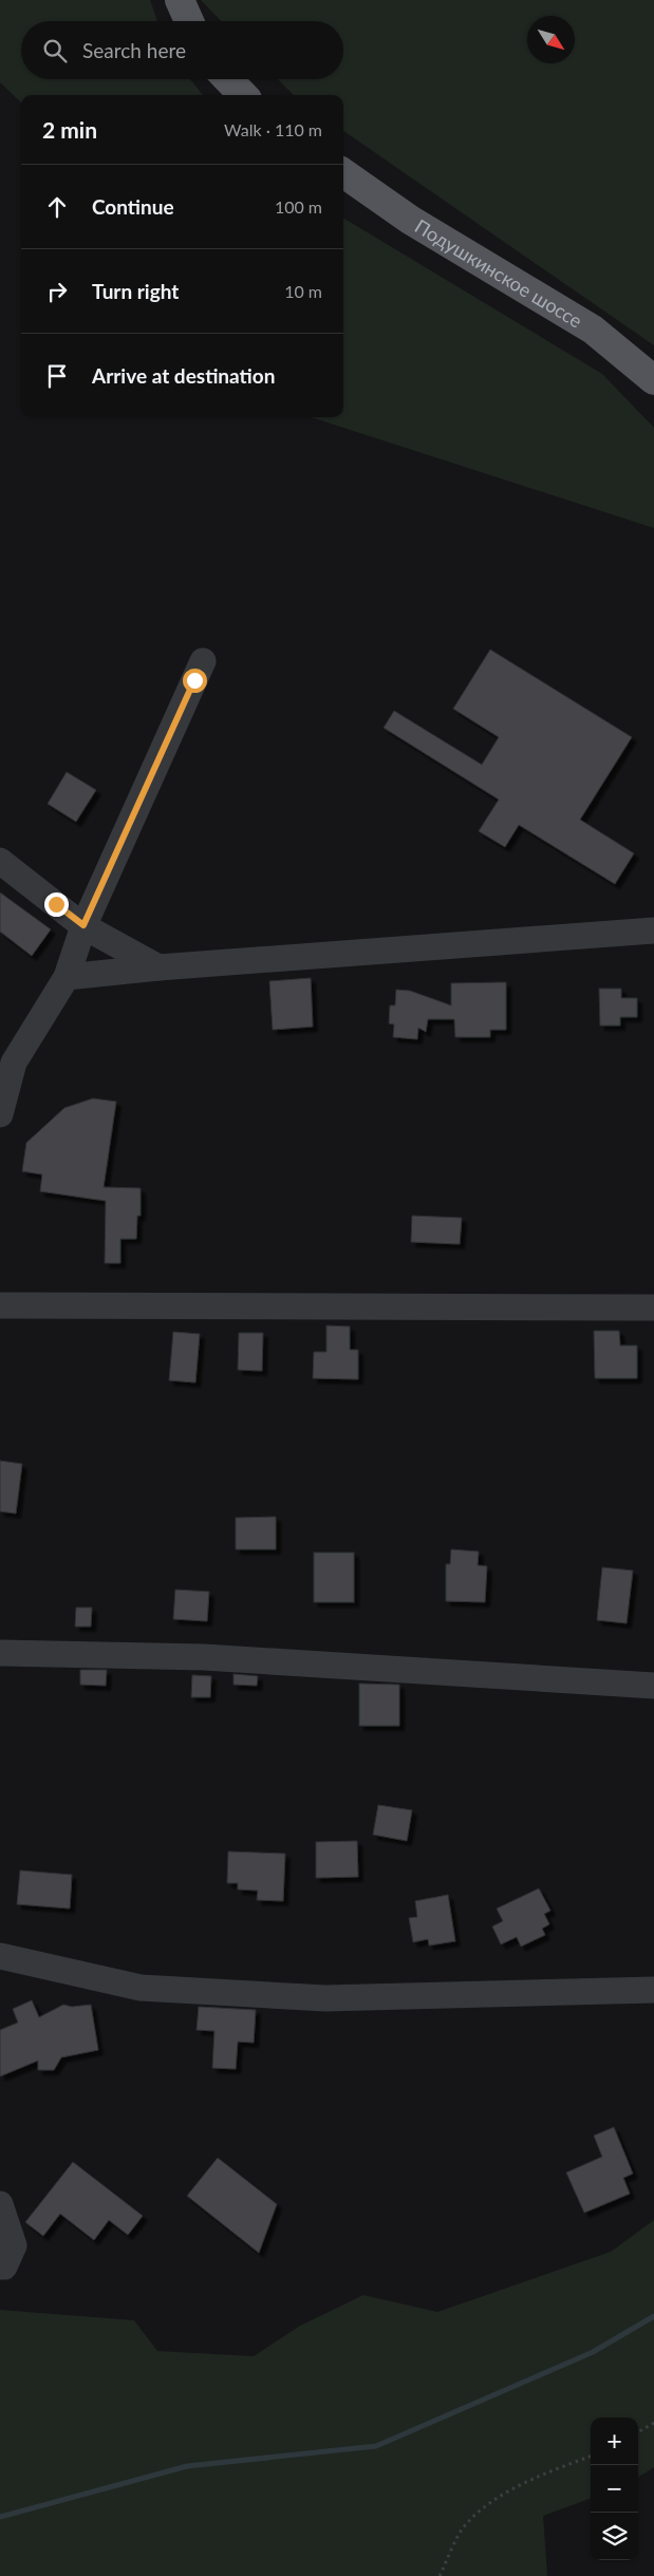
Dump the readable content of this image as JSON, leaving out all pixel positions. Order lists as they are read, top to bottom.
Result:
{
  "streets": {
    "main road": ["Подушкинское шоссе"]
  },
  "north": "bottom right",
  "page": {
    "search": "Search here",
    "heading": ["2 min", "Walk · 110 m"],
    "list": [
      ["Continue", "100 m"],
      ["Turn right", "10 m"],
      "Arrive at destination"
    ],
    "map_buttons": ["+", "−"]
  }
}
